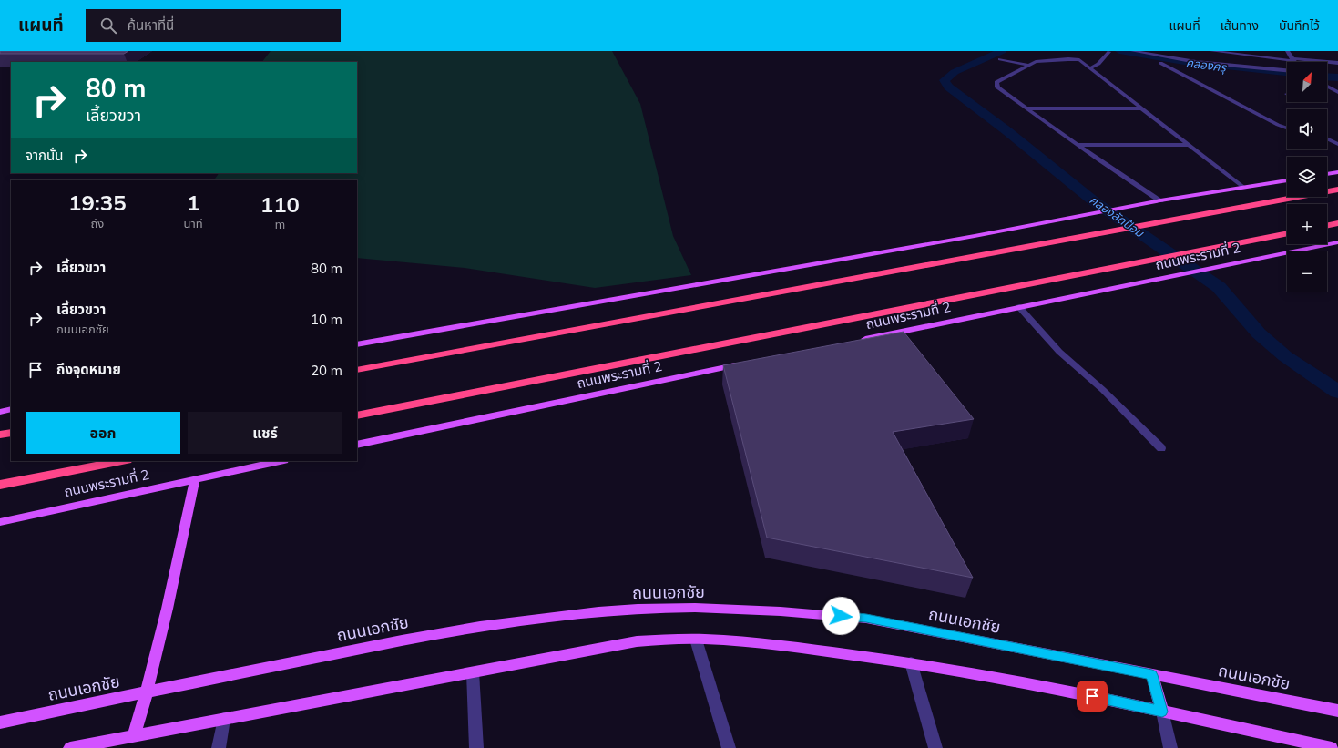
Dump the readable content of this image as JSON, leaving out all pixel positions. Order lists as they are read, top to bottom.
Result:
{
  "streets": {
    "highway": ["ถนนพระรามที่ 2"],
    "main road": ["ถนนเอกชัย"]
  },
  "water": ["คลองครุ", "คลองลัดป้อม"],
  "north": "top right",
  "page": {
    "header": "แผนที่",
    "search": "ค้นหาที่นี่",
    "nav": ["แผนที่", "เส้นทาง", "บันทึกไว้"],
    "map_buttons": ["+", "−"],
    "turn": ["80 m", "เลี้ยวขวา"],
    "then": "จากนั้น",
    "eta": [
      "19:35",
      "ถึง",
      "1",
      "นาที",
      "110",
      "m"
    ],
    "list": [
      {
        "name": "เลี้ยวขวา",
        "value": "80 m"
      },
      {
        "name": "เลี้ยวขวา",
        "note": "ถนนเอกชัย",
        "value": "10 m"
      },
      {
        "name": "ถึงจุดหมาย",
        "value": "20 m"
      }
    ],
    "buttons": ["ออก", "แชร์"]
  }
}
